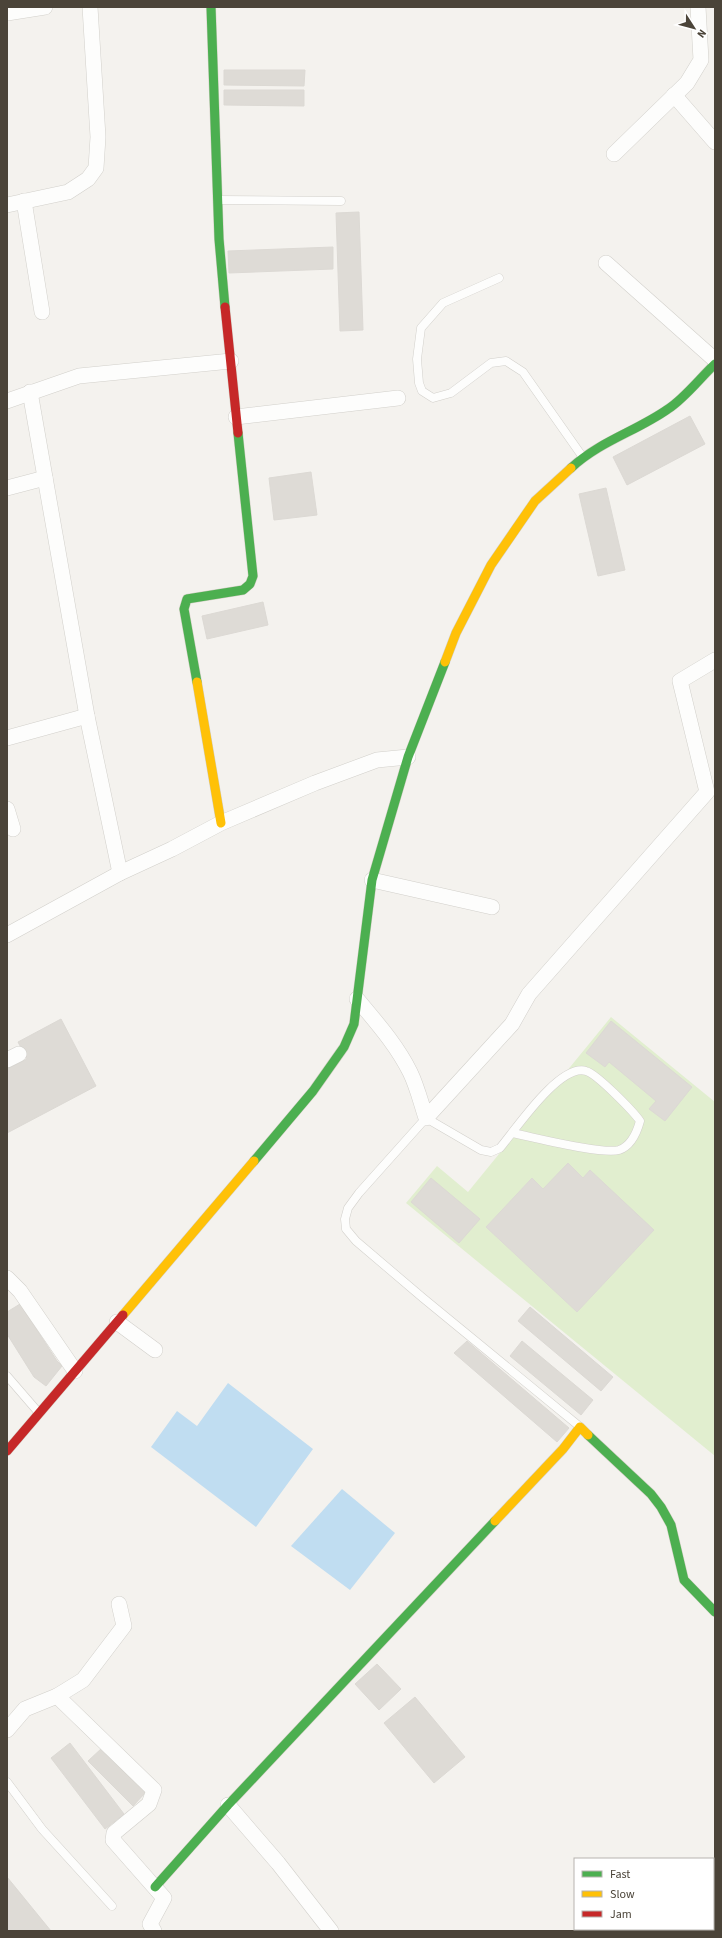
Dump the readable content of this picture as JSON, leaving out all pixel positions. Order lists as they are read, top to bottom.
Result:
{
  "legend": ["Fast", "Slow", "Jam"],
  "north": "bottom right"
}
